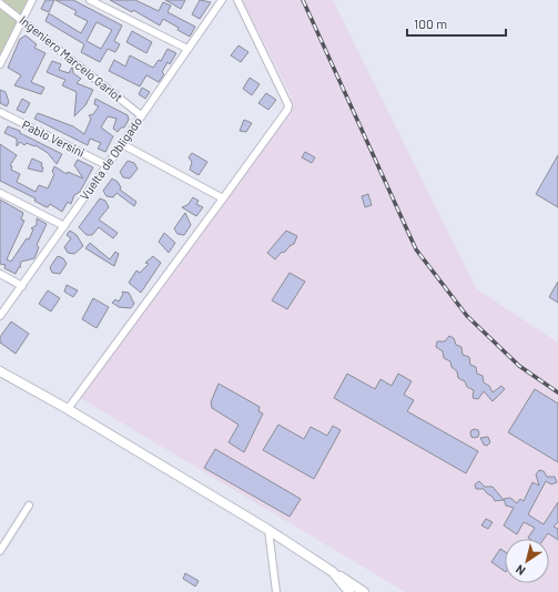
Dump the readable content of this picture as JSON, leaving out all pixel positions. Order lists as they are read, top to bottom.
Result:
{
  "streets": {
    "street": ["Ingeniero Marcelo Garlot", "Pablo Versini", "Vuelta de Obligado"]
  },
  "crossings": [
    ["Ingeniero Marcelo Garlot", "Vuelta de Obligado"],
    ["Pablo Versini", "Vuelta de Obligado"]
  ],
  "scale_bar": "100 m",
  "north": "bottom left"
}
